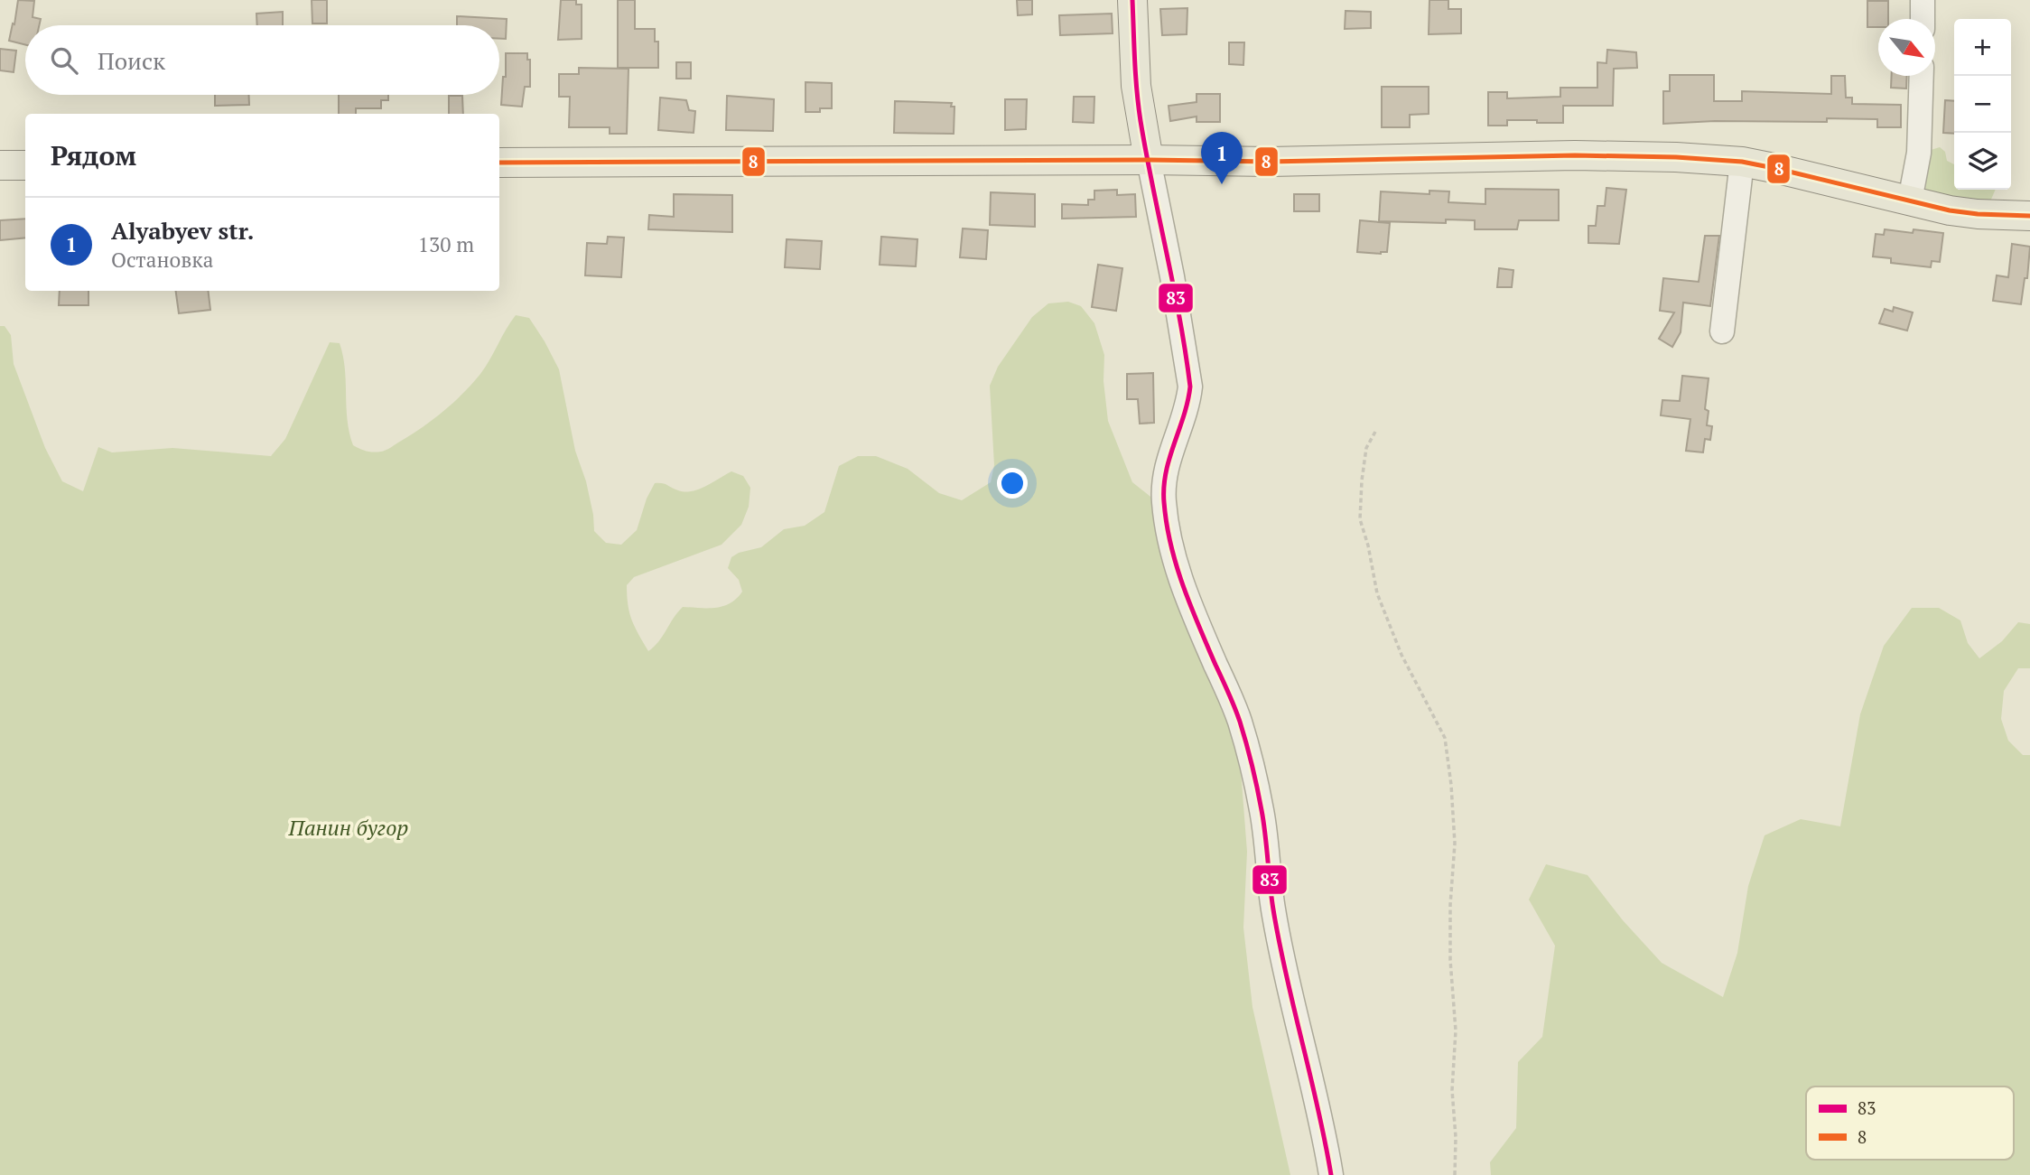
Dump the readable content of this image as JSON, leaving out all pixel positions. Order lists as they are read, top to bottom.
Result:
{
  "parks": ["Панин бугор"],
  "lines": ["transit line 83", "transit line 8"],
  "legend": ["83", "8"],
  "north": "bottom right",
  "page": {
    "map_buttons": ["+", "−"],
    "search": "Поиск",
    "heading": "Рядом",
    "pins": "1",
    "list": [
      {
        "mark": "1",
        "name": "Alyabyev str.",
        "note": "Остановка",
        "value": "130 m"
      }
    ]
  }
}
